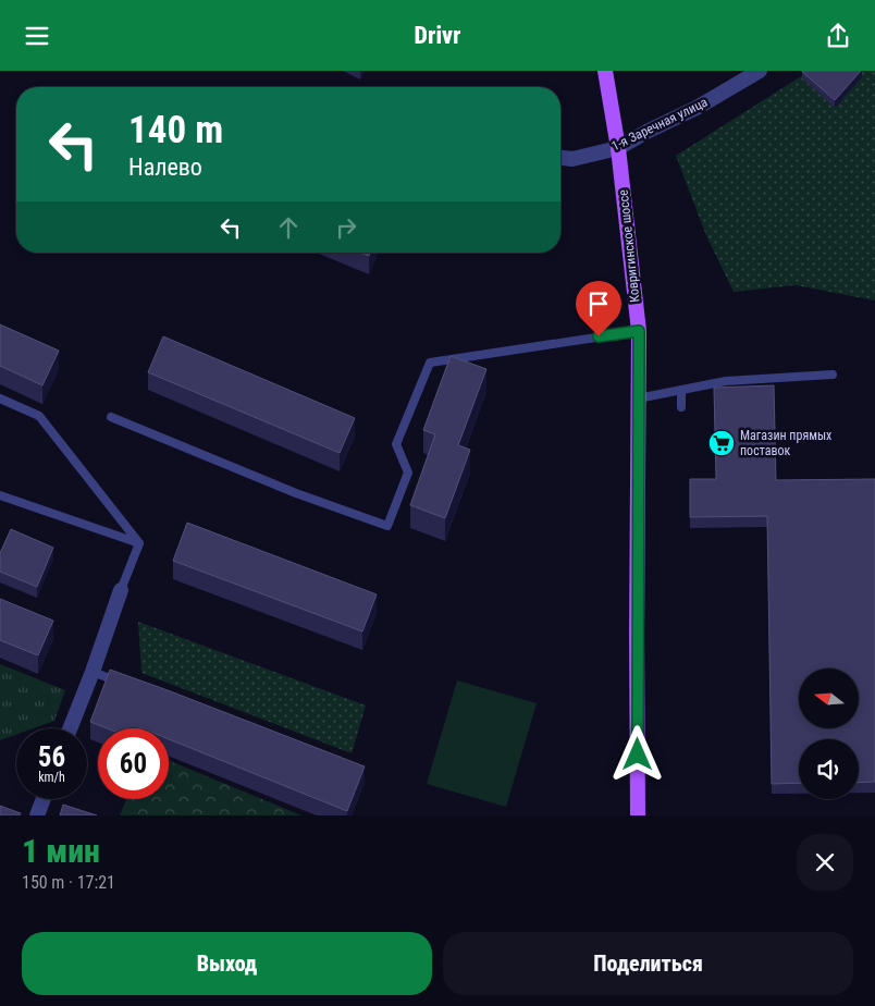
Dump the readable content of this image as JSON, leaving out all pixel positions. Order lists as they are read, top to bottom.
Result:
{
  "streets": {
    "main road": ["Ковригинское шоссе"],
    "street": ["1-я Заречная улица"]
  },
  "crossings": [
    ["1-я Заречная улица", "Ковригинское шоссе"]
  ],
  "places": {
    "supermarket": ["Магазин прямых поставок"]
  },
  "north": "left",
  "page": {
    "header": "Drivr",
    "turn": ["140 m", "Налево"],
    "speed": "56 km/h",
    "limit": "60",
    "heading": ["1 мин", "150 m · 17:21"],
    "buttons": ["Выход", "Поделиться"]
  }
}
